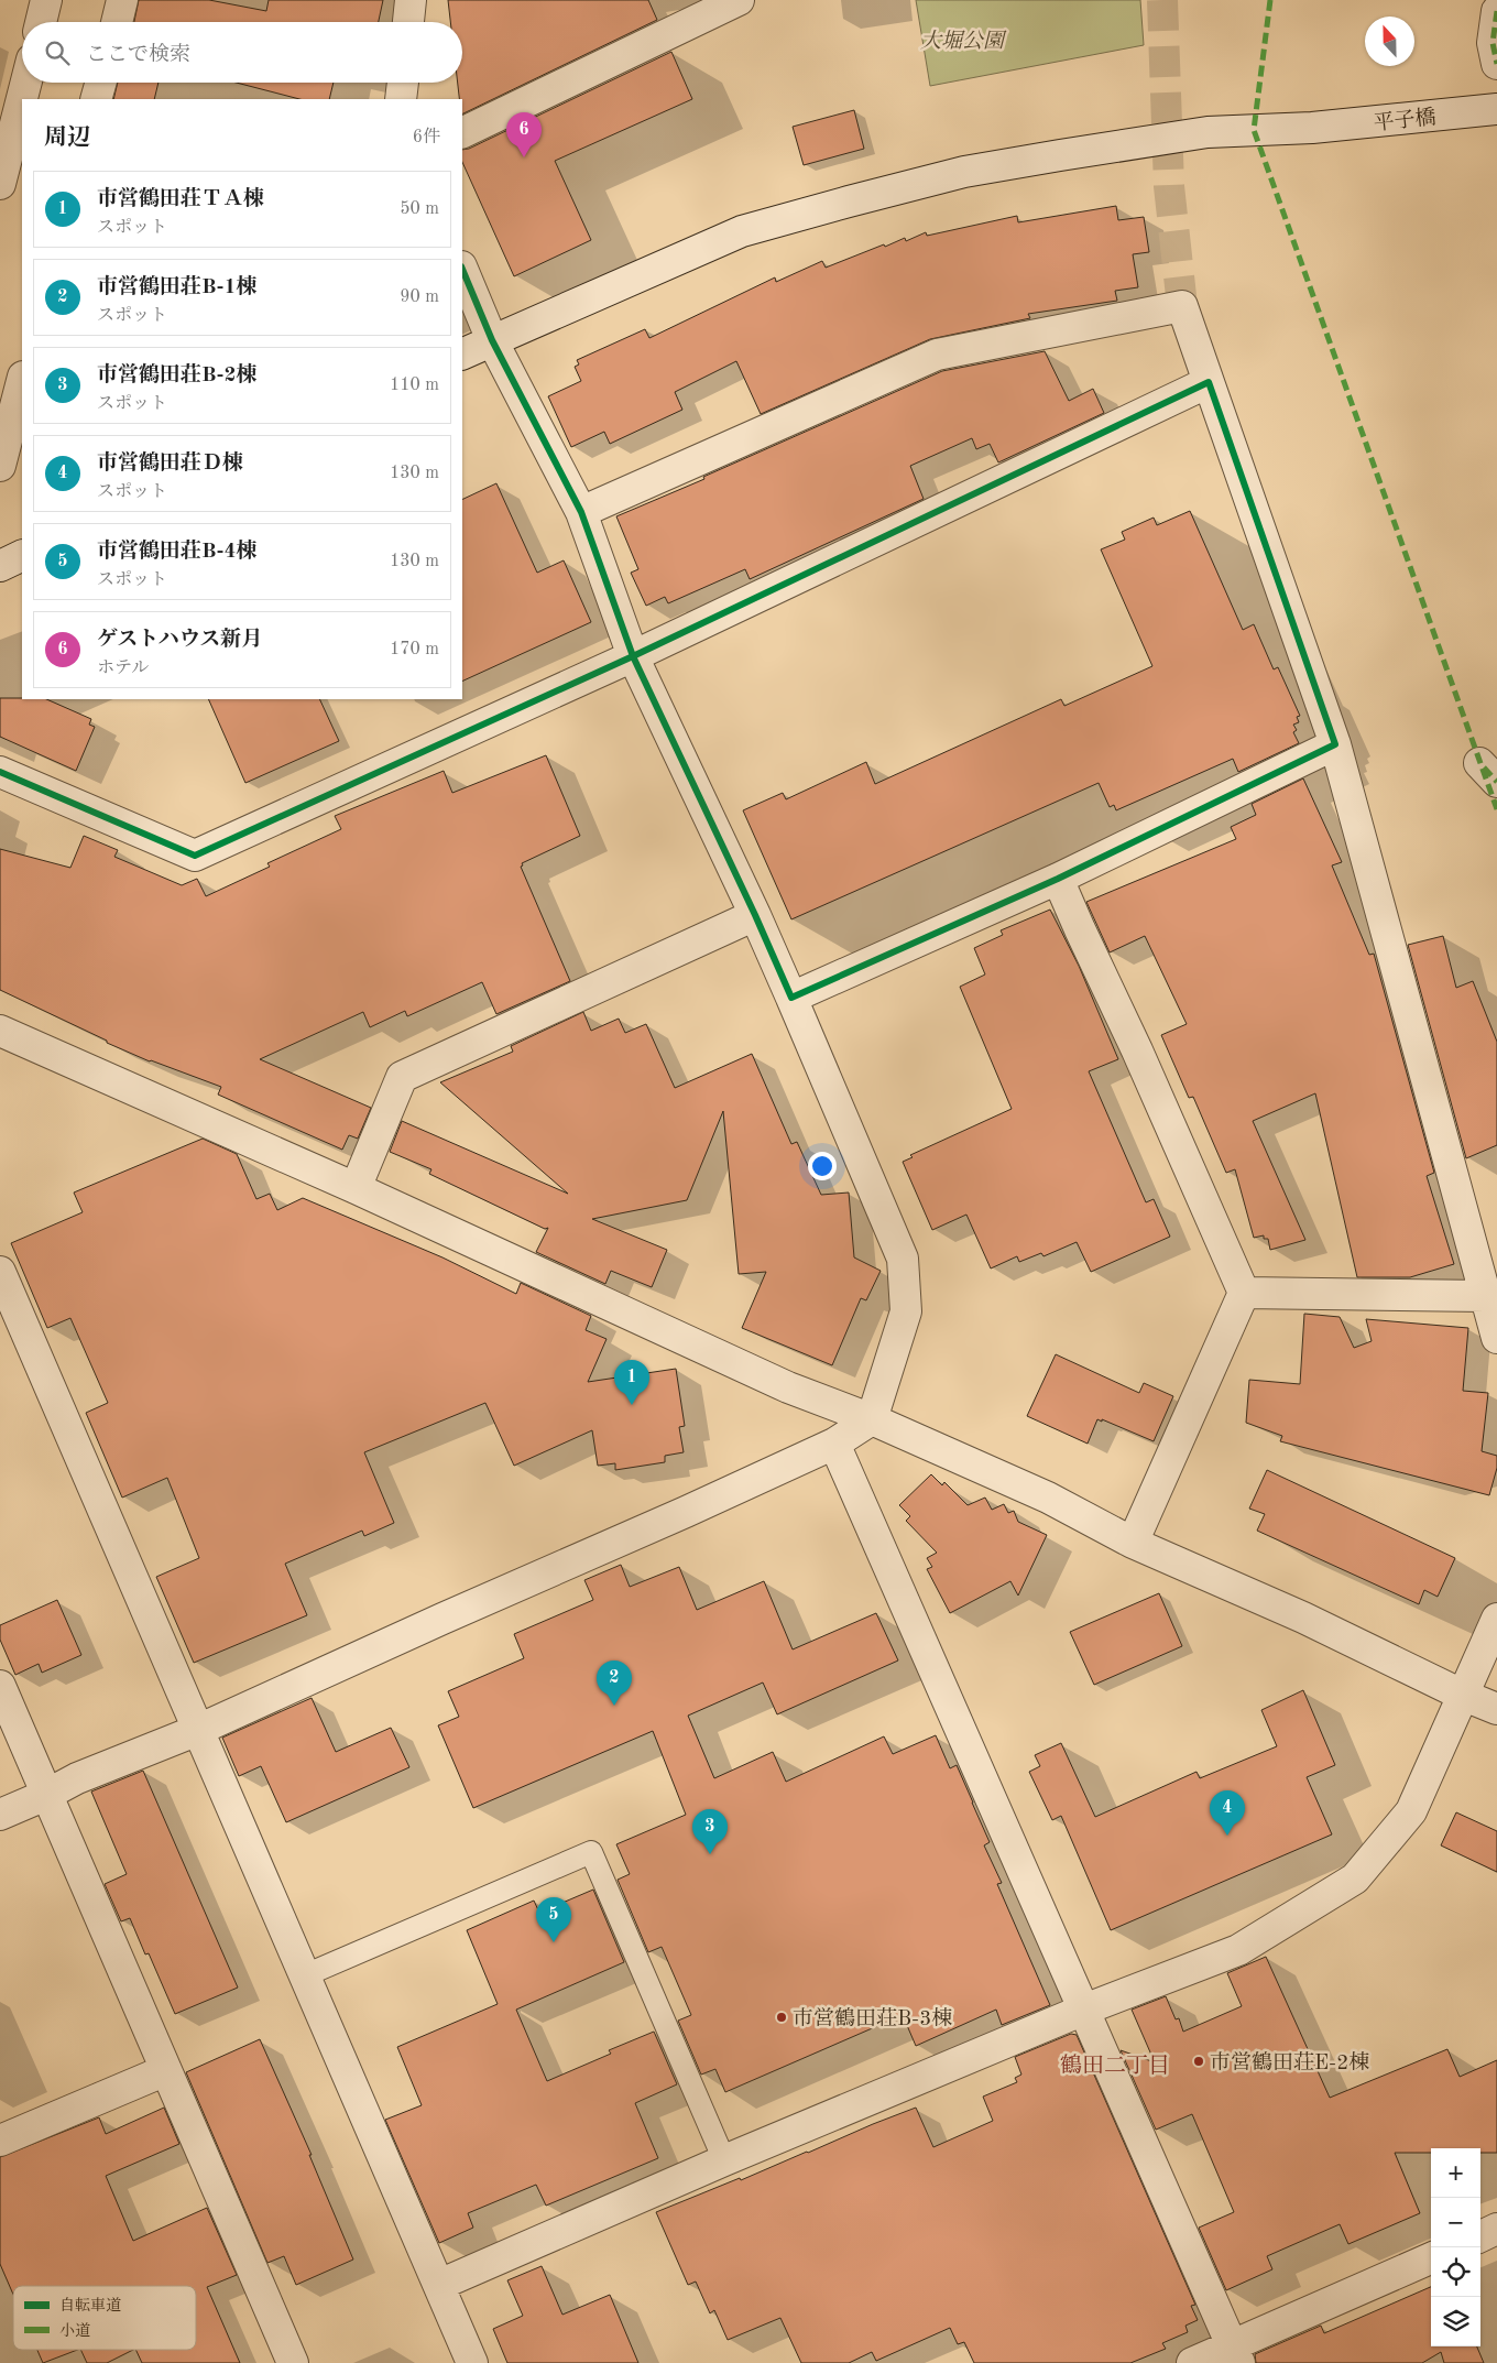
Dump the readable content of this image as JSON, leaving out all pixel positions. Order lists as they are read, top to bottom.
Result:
{
  "streets": {
    "street": ["平子橋"]
  },
  "districts": ["鶴田二丁目"],
  "parks": ["大堀公園"],
  "places": ["市営鶴田荘B-3棟", "市営鶴田荘E-2棟"],
  "legend": ["自転車道", "小道"],
  "north": "top",
  "page": {
    "search": "ここで検索",
    "heading": ["周辺", "6件"],
    "pins": [
      "6",
      "1",
      "2",
      "4",
      "3",
      "5"
    ],
    "list": [
      {
        "mark": "1",
        "name": "市営鶴田荘ＴＡ棟",
        "note": "スポット",
        "value": "50 m"
      },
      {
        "mark": "2",
        "name": "市営鶴田荘B-1棟",
        "note": "スポット",
        "value": "90 m"
      },
      {
        "mark": "3",
        "name": "市営鶴田荘B-2棟",
        "note": "スポット",
        "value": "110 m"
      },
      {
        "mark": "4",
        "name": "市営鶴田荘Ｄ棟",
        "note": "スポット",
        "value": "130 m"
      },
      {
        "mark": "5",
        "name": "市営鶴田荘B-4棟",
        "note": "スポット",
        "value": "130 m"
      },
      {
        "mark": "6",
        "name": "ゲストハウス新月",
        "note": "ホテル",
        "value": "170 m"
      }
    ],
    "map_buttons": ["+", "−"]
  }
}
